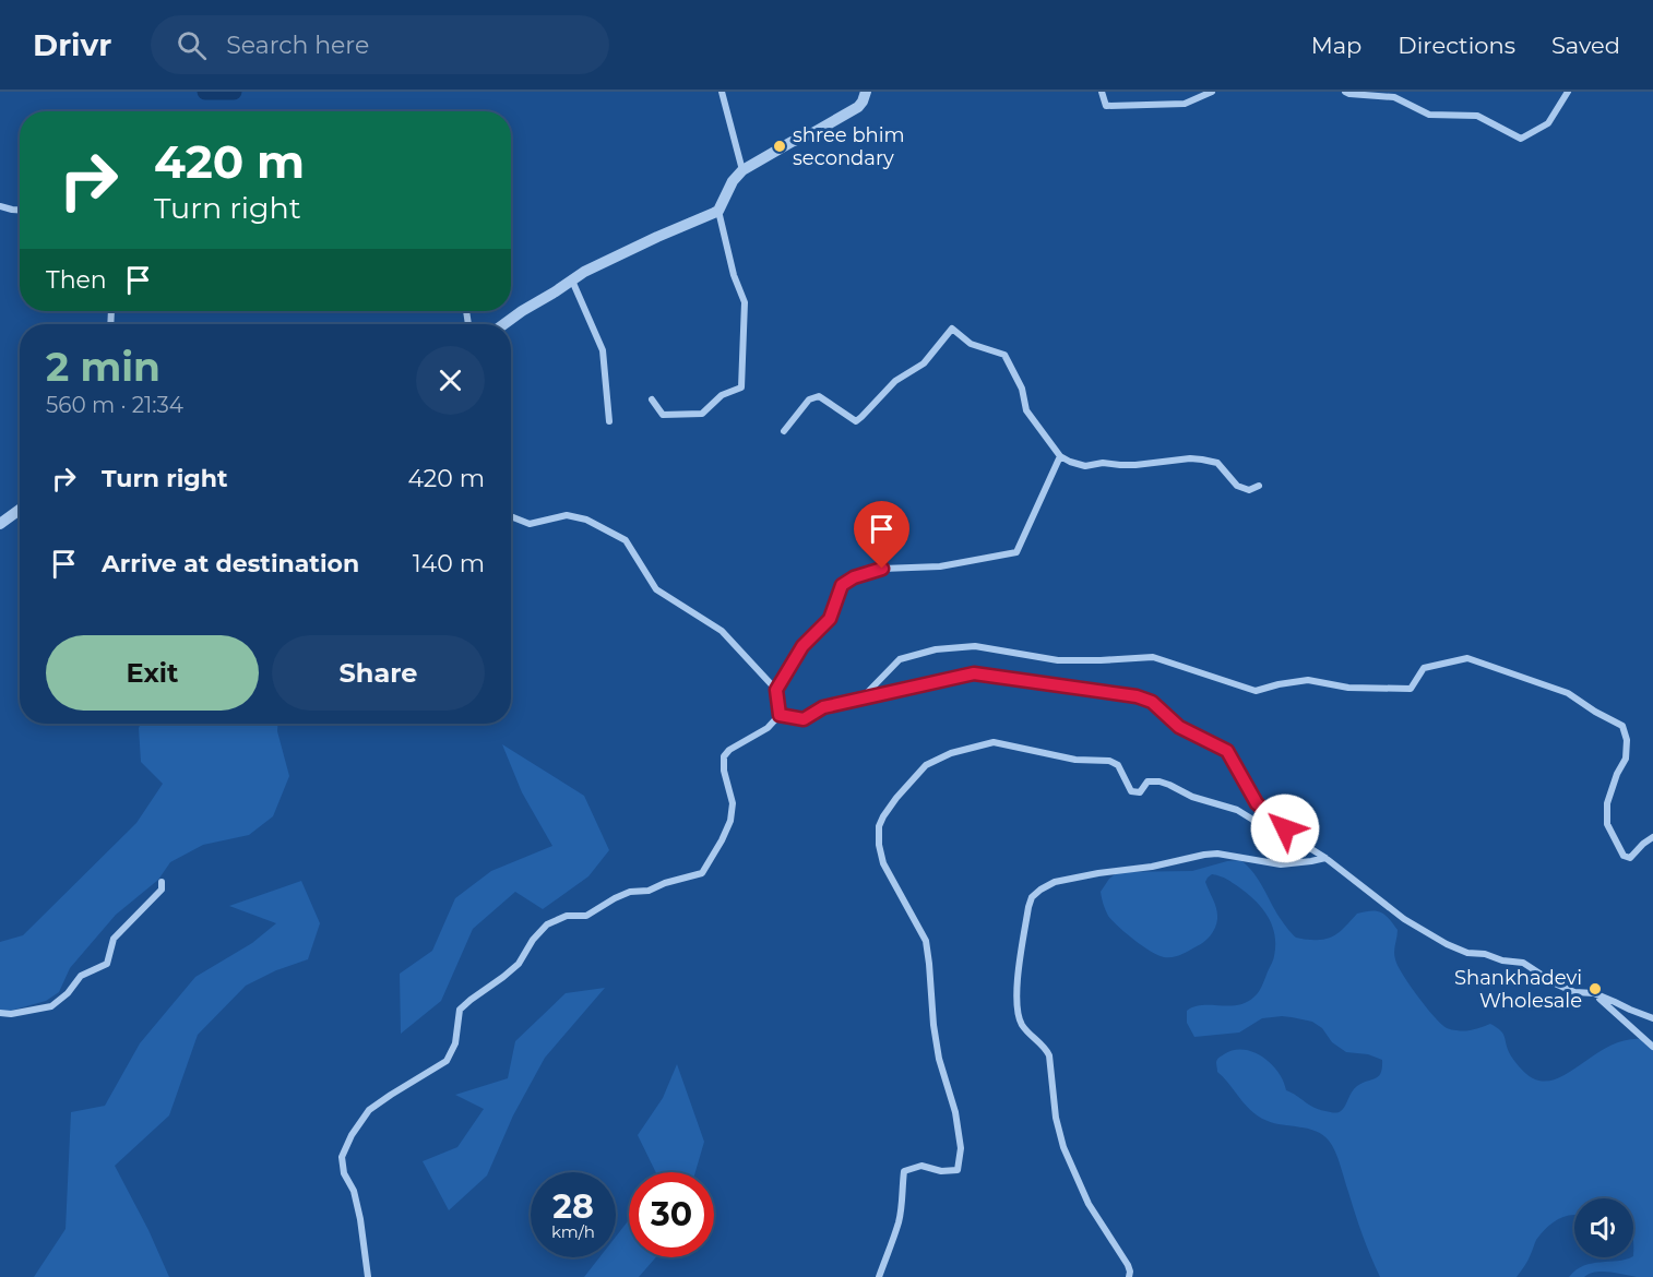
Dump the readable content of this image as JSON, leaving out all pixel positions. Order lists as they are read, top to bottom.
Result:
{
  "places": ["shree bhim secondary", "Shankhadevi Wholesale"],
  "page": {
    "header": "Drivr",
    "search": "Search here",
    "nav": ["Map", "Directions", "Saved"],
    "turn": ["420 m", "Turn right"],
    "then": "Then",
    "heading": ["2 min", "560 m · 21:34"],
    "list": [
      {
        "name": "Turn right",
        "value": "420 m"
      },
      {
        "name": "Arrive at destination",
        "value": "140 m"
      }
    ],
    "buttons": ["Exit", "Share"],
    "speed": "28 km/h",
    "limit": "30"
  }
}
